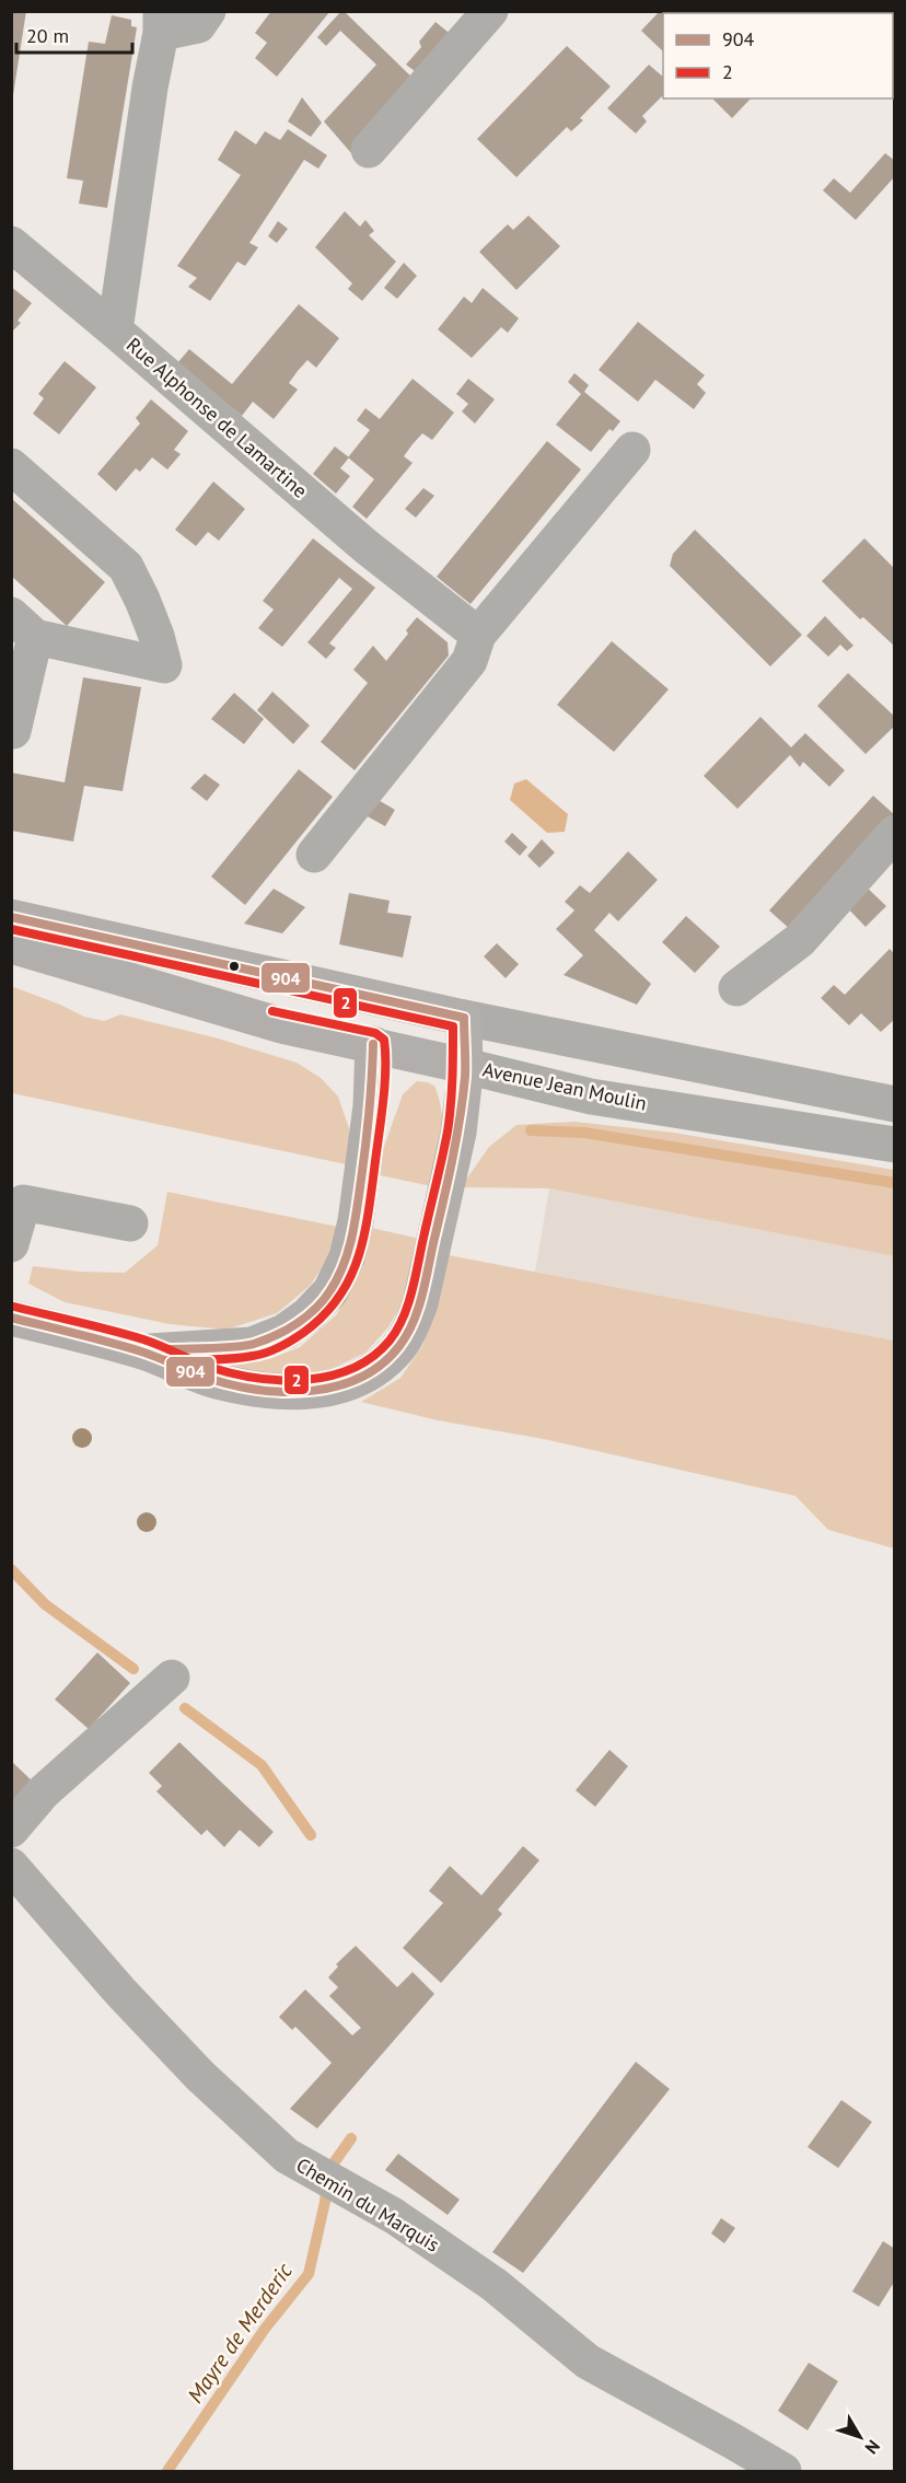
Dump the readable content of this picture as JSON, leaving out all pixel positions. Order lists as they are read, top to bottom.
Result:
{
  "streets": {
    "main road": ["Avenue Jean Moulin"],
    "street": ["Rue Alphonse de Lamartine", "Chemin du Marquis"]
  },
  "water": ["Mayre de Merderic"],
  "lines": ["transit line 904", "transit line 2"],
  "legend": ["904", "2"],
  "scale_bar": "20 m",
  "north": "bottom right"
}
